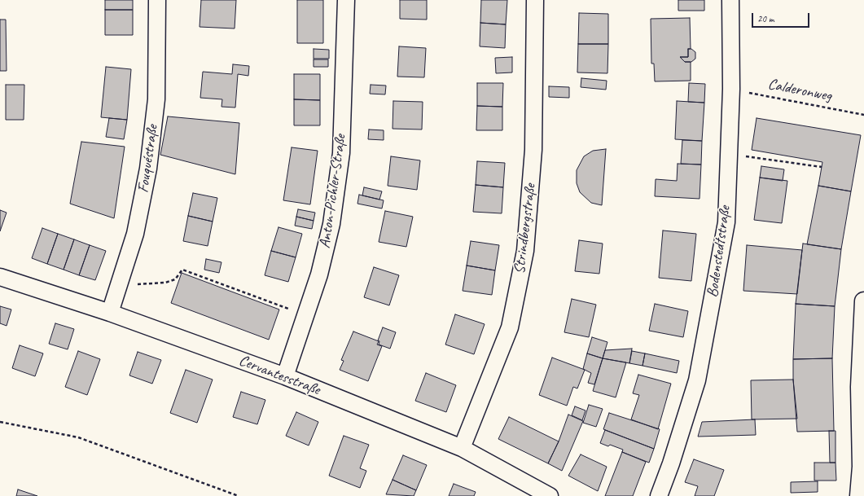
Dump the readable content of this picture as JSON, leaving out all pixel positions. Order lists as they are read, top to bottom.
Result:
{
  "streets": {
    "street": [
      "Fouquéstraße",
      "Anton-Pichler-Straße",
      "Strindbergstraße",
      "Bodenstedtstraße",
      "Cervantesstraße"
    ],
    "path": ["Calderonweg"]
  },
  "crossings": [
    ["Calderonweg", "Bodenstedtstraße"],
    ["Fouquéstraße", "Cervantesstraße"],
    ["Anton-Pichler-Straße", "Cervantesstraße"],
    ["Strindbergstraße", "Cervantesstraße"]
  ],
  "scale_bar": "20 m"
}
